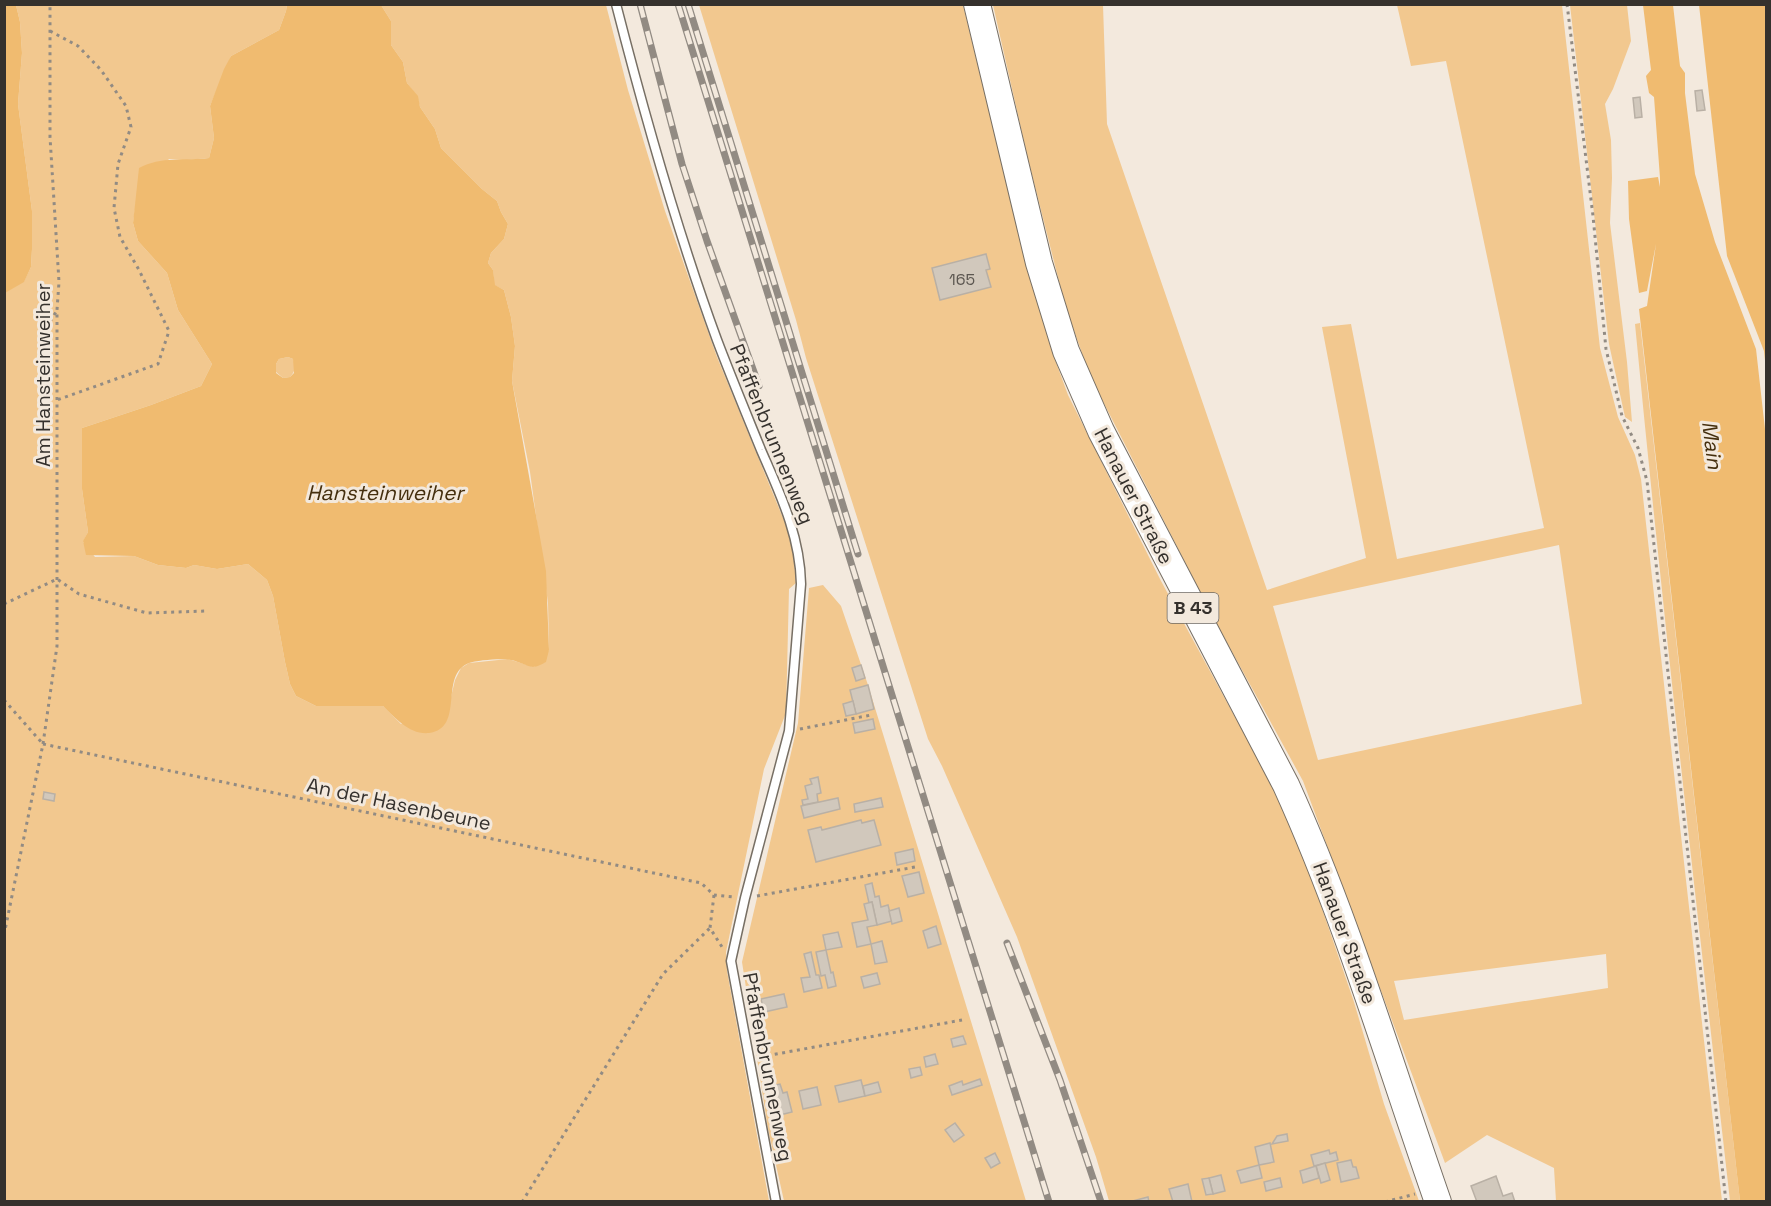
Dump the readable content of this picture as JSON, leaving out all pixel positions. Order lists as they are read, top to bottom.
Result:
{
  "streets": {
    "main road": ["Hanauer Straße", "B 43"],
    "lane": ["Pfaffenbrunnenweg"],
    "path": ["Am Hansteinweiher", "An der Hasenbeune"]
  },
  "crossings": [
    ["Am Hansteinweiher", "An der Hasenbeune"],
    ["Pfaffenbrunnenweg", "An der Hasenbeune"]
  ],
  "water": ["Main", "Hansteinweiher"],
  "house_numbers": ["165"]
}
